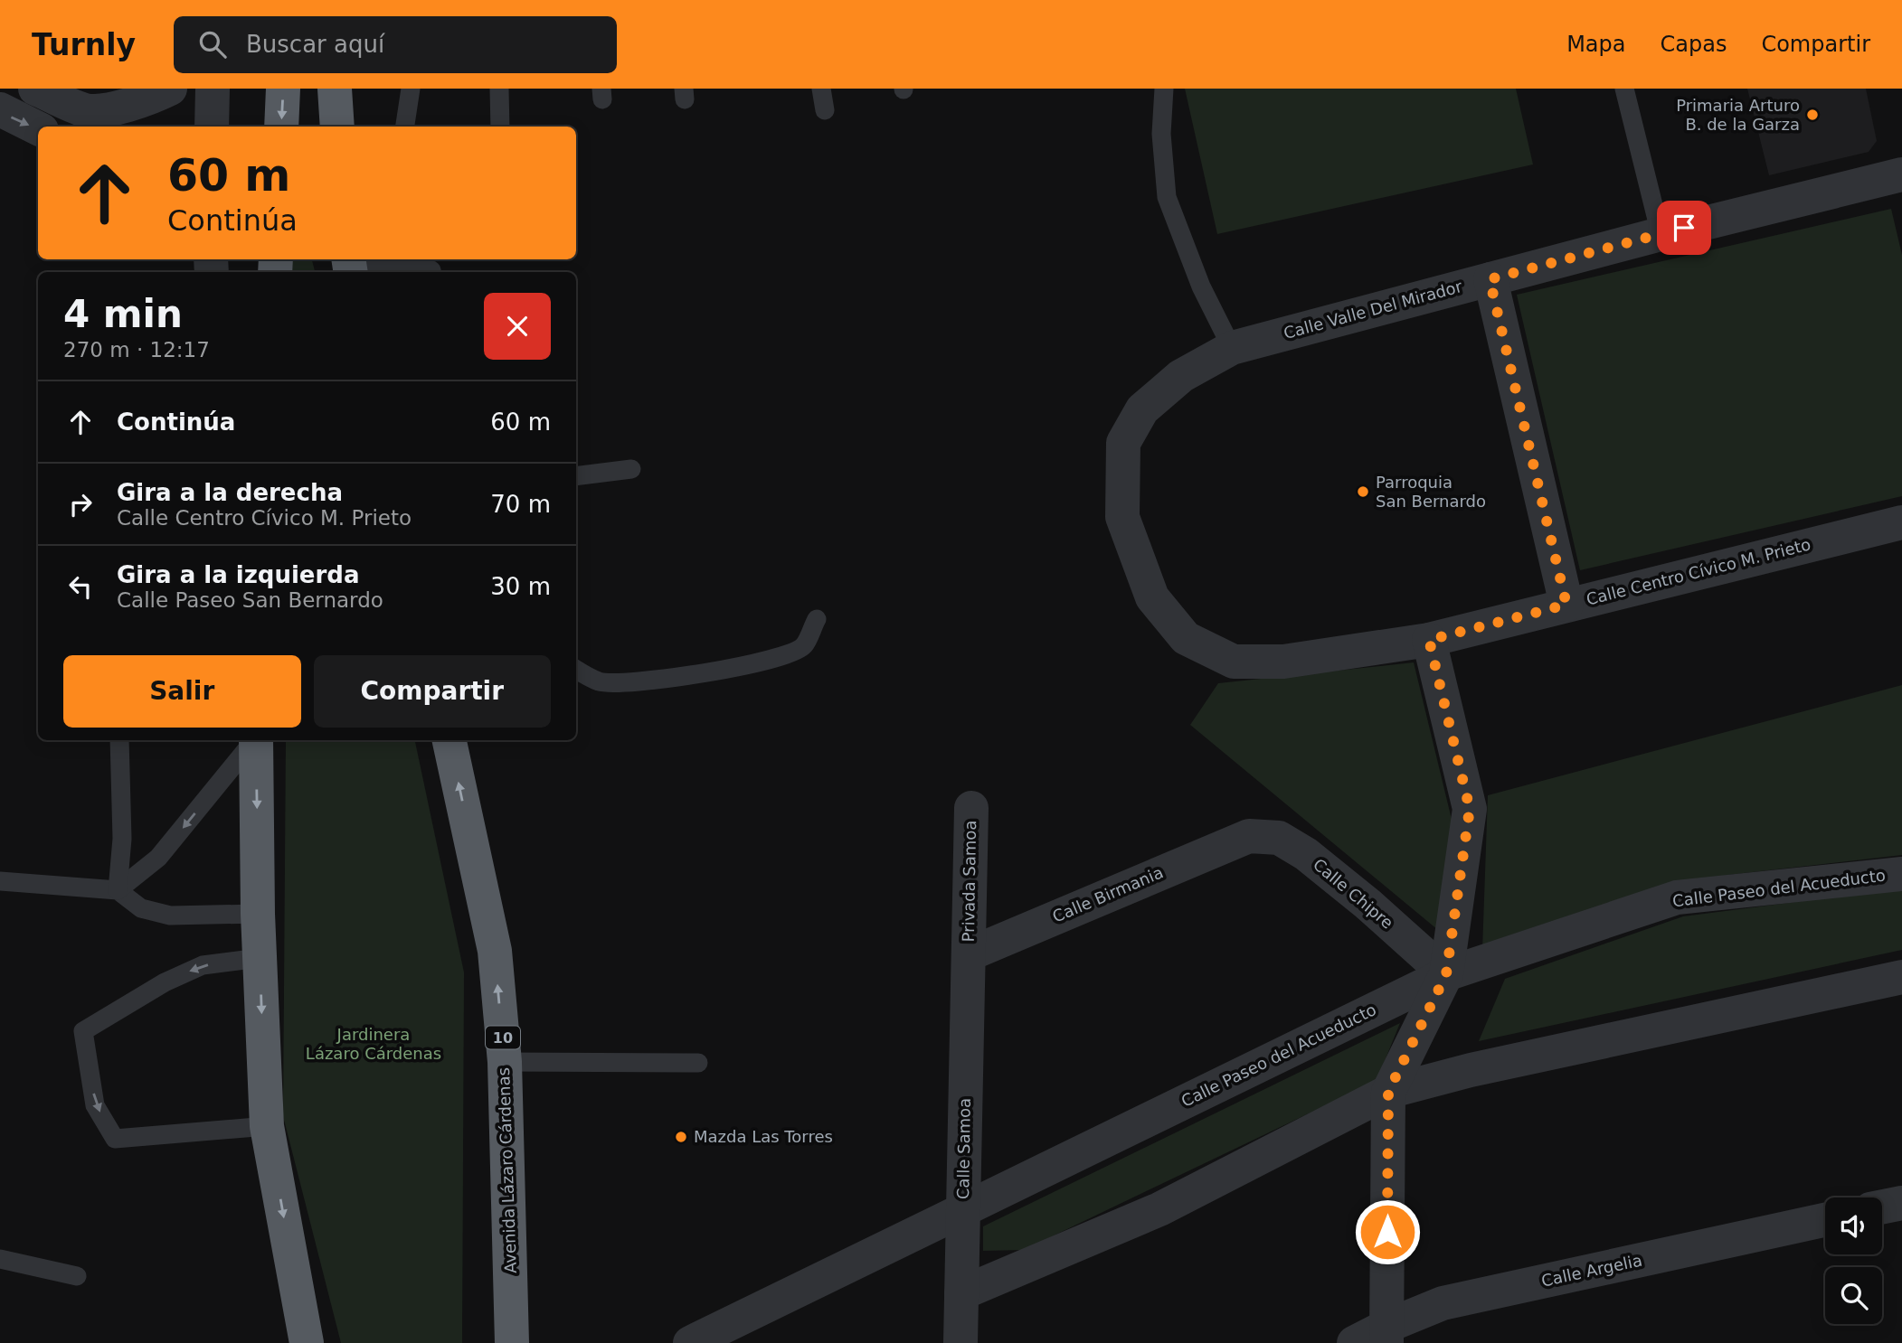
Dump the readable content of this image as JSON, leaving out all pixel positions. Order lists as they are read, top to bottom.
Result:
{
  "streets": {
    "highway": ["10", "Avenida Lázaro Cárdenas"],
    "street": [
      "Calle Valle Del Mirador",
      "Calle Centro Cívico M. Prieto",
      "Privada Samoa",
      "Calle Paseo del Acueducto",
      "Calle Chipre",
      "Calle Birmania",
      "Calle Samoa",
      "Calle Argelia"
    ]
  },
  "crossings": [
    ["Calle Valle Del Mirador", "Calle Centro Cívico M. Prieto"],
    ["Privada Samoa", "Calle Birmania"],
    ["Privada Samoa", "Calle Samoa"],
    ["Calle Paseo del Acueducto", "Calle Chipre"],
    ["Calle Paseo del Acueducto", "Calle Samoa"],
    ["Calle Chipre", "Calle Birmania"],
    ["Calle Birmania", "Calle Samoa"]
  ],
  "parks": ["Jardinera Lázaro Cárdenas"],
  "places": ["Primaria Arturo B. de la Garza", "Parroquia San Bernardo", "Mazda Las Torres"],
  "page": {
    "header": "Turnly",
    "search": "Buscar aquí",
    "nav": ["Mapa", "Capas", "Compartir"],
    "turn": ["60 m", "Continúa"],
    "heading": ["4 min", "270 m · 12:17"],
    "list": [
      {
        "name": "Continúa",
        "value": "60 m"
      },
      {
        "name": "Gira a la derecha",
        "note": "Calle Centro Cívico M. Prieto",
        "value": "70 m"
      },
      {
        "name": "Gira a la izquierda",
        "note": "Calle Paseo San Bernardo",
        "value": "30 m"
      }
    ],
    "buttons": ["Salir", "Compartir"]
  }
}
